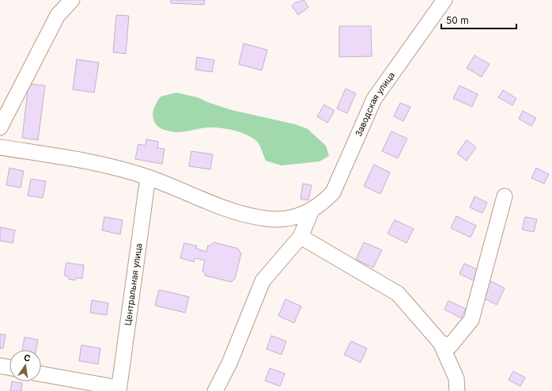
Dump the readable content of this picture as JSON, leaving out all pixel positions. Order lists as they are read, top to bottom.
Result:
{
  "streets": {
    "street": ["Заводская улица", "Центральная улица"]
  },
  "scale_bar": "50 m",
  "north": "top"
}
